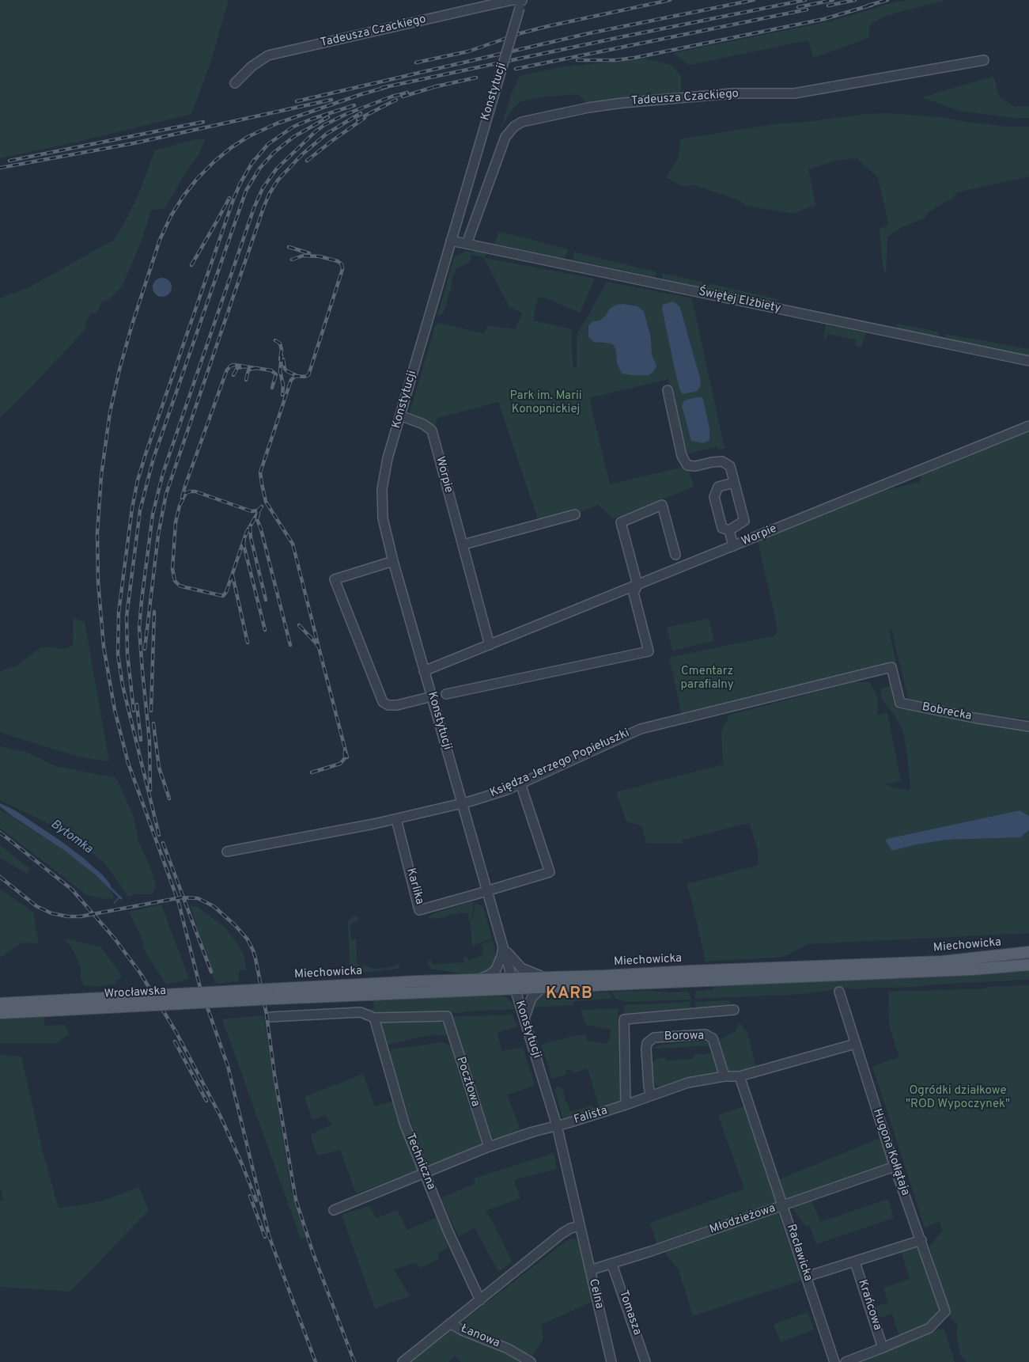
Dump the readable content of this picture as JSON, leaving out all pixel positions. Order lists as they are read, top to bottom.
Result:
{
  "streets": {
    "main road": ["Miechowicka", "Wrocławska"],
    "street": [
      "Tadeusza Czackiego",
      "Konstytucji",
      "Świętej Elżbiety",
      "Worpie",
      "Bobrecka",
      "Księdza Jerzego Popiełuszki",
      "Karlika",
      "Borowa",
      "Pocztowa",
      "Falista",
      "Hugona Kołłątaja",
      "Techniczna",
      "Młodzieżowa",
      "Racławicka",
      "Celna",
      "Krańcowa",
      "Tomasza",
      "Łanowa"
    ]
  },
  "crossings": [
    ["Tadeusza Czackiego", "Konstytucji"],
    ["Tadeusza Czackiego", "Świętej Elżbiety"],
    ["Konstytucji", "Świętej Elżbiety"],
    ["Konstytucji", "Worpie"],
    ["Konstytucji", "Księdza Jerzego Popiełuszki"],
    ["Konstytucji", "Karlika"],
    ["Konstytucji", "Miechowicka"],
    ["Konstytucji", "Falista"],
    ["Konstytucji", "Celna"],
    ["Bobrecka", "Księdza Jerzego Popiełuszki"],
    ["Księdza Jerzego Popiełuszki", "Karlika"],
    ["Miechowicka", "Wrocławska"],
    ["Borowa", "Falista"],
    ["Pocztowa", "Falista"],
    ["Pocztowa", "Techniczna"],
    ["Falista", "Hugona Kołłątaja"],
    ["Falista", "Techniczna"],
    ["Falista", "Racławicka"],
    ["Hugona Kołłątaja", "Młodzieżowa"],
    ["Hugona Kołłątaja", "Krańcowa"],
    ["Młodzieżowa", "Racławicka"],
    ["Młodzieżowa", "Celna"],
    ["Młodzieżowa", "Tomasza"]
  ],
  "districts": ["KARB"],
  "water": ["Bytomka"],
  "parks": ["Park im. Marii Konopnickiej", "Cmentarz parafialny", "Ogródki działkowe \"ROD Wypoczynek\""]
}
